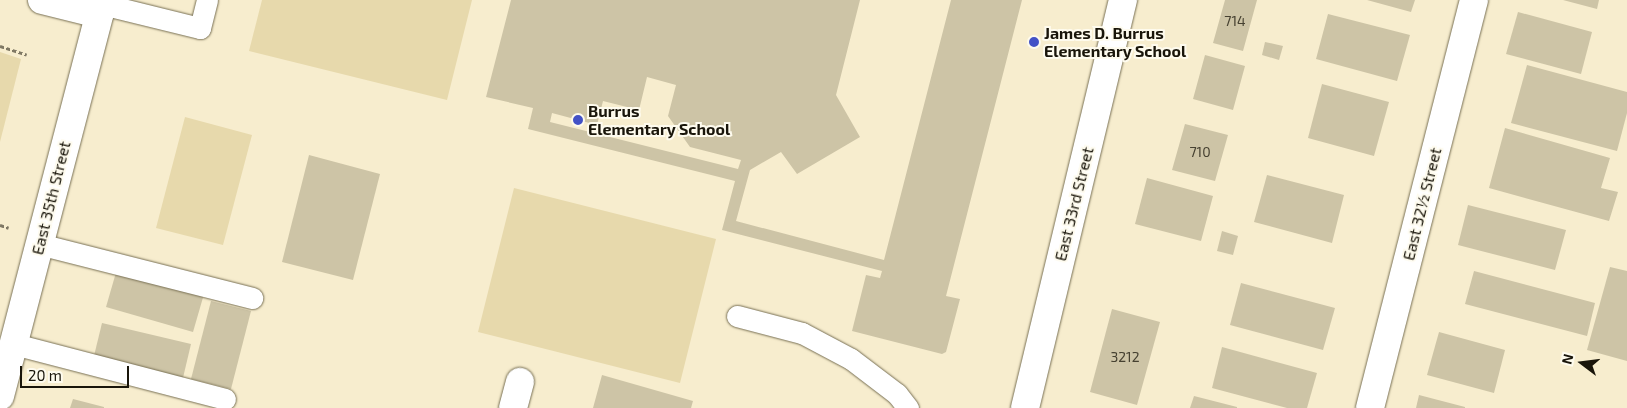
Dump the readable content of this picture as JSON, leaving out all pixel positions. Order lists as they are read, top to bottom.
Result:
{
  "streets": {
    "street": ["East 35th Street", "East 33rd Street", "East 32½ Street"]
  },
  "places": ["James D. Burrus Elementary School", "Burrus Elementary School"],
  "house_numbers": ["714", "710", "3212"],
  "scale_bar": "20 m",
  "north": "left"
}
